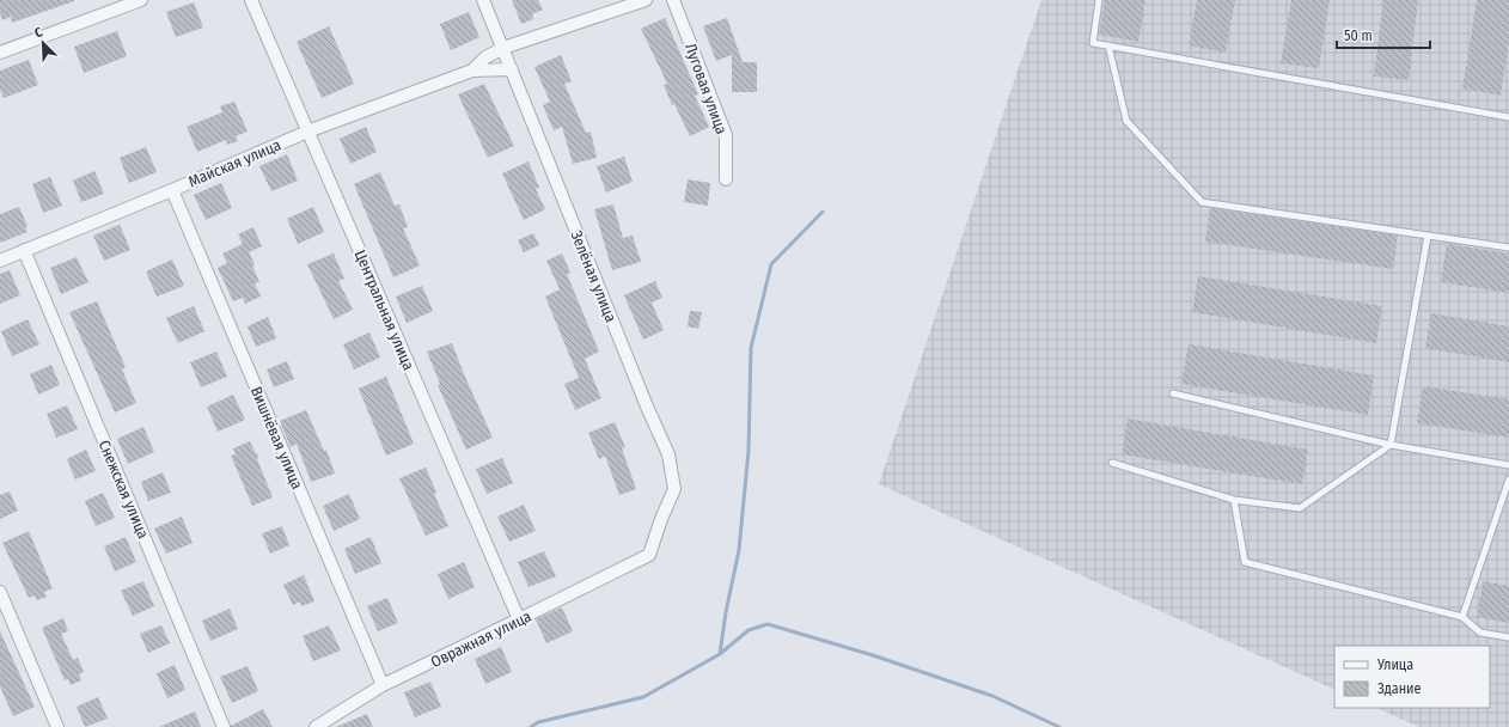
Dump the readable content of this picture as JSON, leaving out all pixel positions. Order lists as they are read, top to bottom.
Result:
{
  "streets": {
    "street": [
      "Луговая улица",
      "Майская улица",
      "Зелёная улица",
      "Центральная улица",
      "Вишнёвая улица",
      "Снежская улица",
      "Овражная улица"
    ]
  },
  "crossings": [
    ["Майская улица", "Центральная улица"],
    ["Майская улица", "Вишнёвая улица"],
    ["Майская улица", "Снежская улица"],
    ["Зелёная улица", "Овражная улица"],
    ["Центральная улица", "Овражная улица"],
    ["Вишнёвая улица", "Овражная улица"]
  ],
  "legend": ["Улица", "Здание"],
  "scale_bar": "50 m",
  "north": "top left"
}
